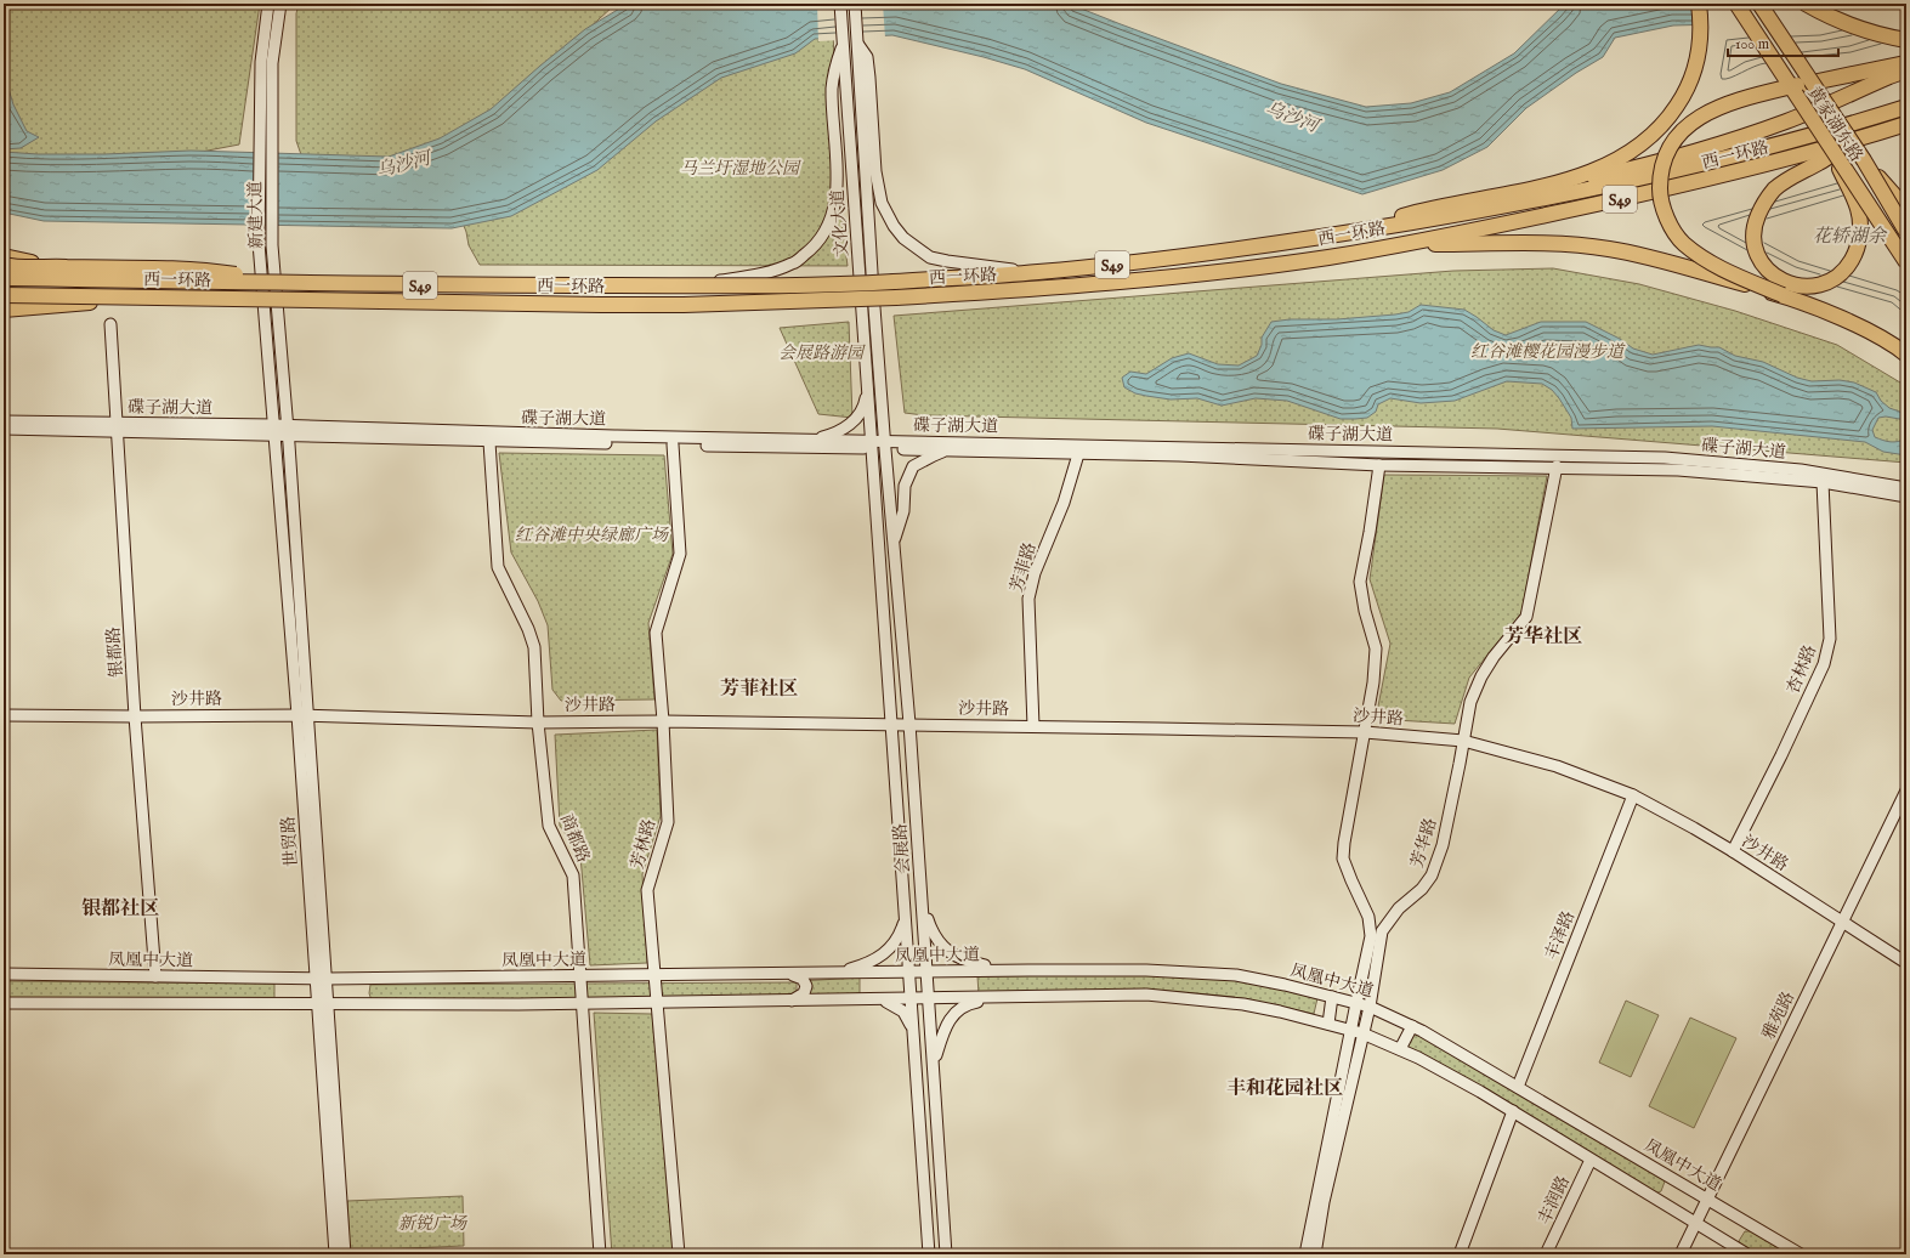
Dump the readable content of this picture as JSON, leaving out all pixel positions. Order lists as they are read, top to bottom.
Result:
{
  "streets": {
    "highway": ["黄家湖东路", "西一环路", "S49"],
    "main road": [
      "新建大道",
      "文化大道",
      "碟子湖大道",
      "芳菲路",
      "银都路",
      "杏林路",
      "沙井路",
      "商都路",
      "世贸路",
      "芳华路",
      "芳林路",
      "会展路",
      "丰泽路",
      "凤凰中大道",
      "雅苑路",
      "丰润路"
    ]
  },
  "crossings": [
    ["新建大道", "碟子湖大道"],
    ["新建大道", "世贸路"],
    ["文化大道", "碟子湖大道"],
    ["文化大道", "会展路"],
    ["碟子湖大道", "芳菲路"],
    ["碟子湖大道", "银都路"],
    ["碟子湖大道", "杏林路"],
    ["碟子湖大道", "商都路"],
    ["碟子湖大道", "世贸路"],
    ["碟子湖大道", "芳华路"],
    ["碟子湖大道", "芳林路"],
    ["碟子湖大道", "会展路"],
    ["芳菲路", "沙井路"],
    ["银都路", "沙井路"],
    ["银都路", "凤凰中大道"],
    ["杏林路", "沙井路"],
    ["沙井路", "商都路"],
    ["沙井路", "世贸路"],
    ["沙井路", "芳华路"],
    ["沙井路", "芳林路"],
    ["沙井路", "会展路"],
    ["沙井路", "丰泽路"],
    ["沙井路", "雅苑路"],
    ["商都路", "凤凰中大道"],
    ["世贸路", "凤凰中大道"],
    ["芳华路", "凤凰中大道"],
    ["芳林路", "凤凰中大道"],
    ["会展路", "凤凰中大道"],
    ["丰泽路", "凤凰中大道"],
    ["凤凰中大道", "雅苑路"]
  ],
  "districts": [
    "芳华社区",
    "芳菲社区",
    "银都社区",
    "丰和花园社区"
  ],
  "water": ["乌沙河", "花轿湖余"],
  "parks": [
    "马兰圩湿地公园",
    "红谷滩樱花园漫步道",
    "会展路游园",
    "红谷滩中央绿廊广场",
    "新锐广场"
  ],
  "scale_bar": "100 m"
}
